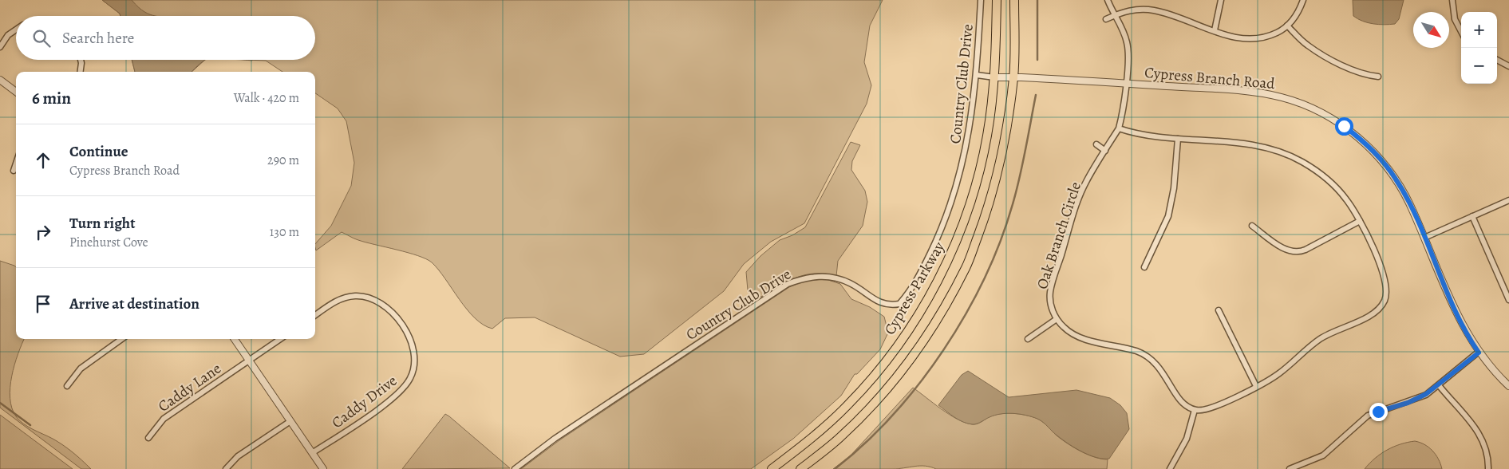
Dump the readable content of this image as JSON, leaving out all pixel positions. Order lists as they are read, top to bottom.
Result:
{
  "streets": {
    "main road": ["Cypress Parkway"],
    "street": [
      "Cypress Branch Road",
      "Country Club Drive",
      "Oak Branch Circle",
      "Caddy Lane",
      "Caddy Drive"
    ]
  },
  "crossings": [
    ["Cypress Branch Road", "Oak Branch Circle"],
    ["Cypress Branch Road", "Cypress Parkway"]
  ],
  "north": "bottom right",
  "page": {
    "map_buttons": ["+", "−"],
    "search": "Search here",
    "heading": ["6 min", "Walk · 420 m"],
    "list": [
      ["Continue", "Cypress Branch Road", "290 m"],
      ["Turn right", "Pinehurst Cove", "130 m"],
      "Arrive at destination"
    ]
  }
}
